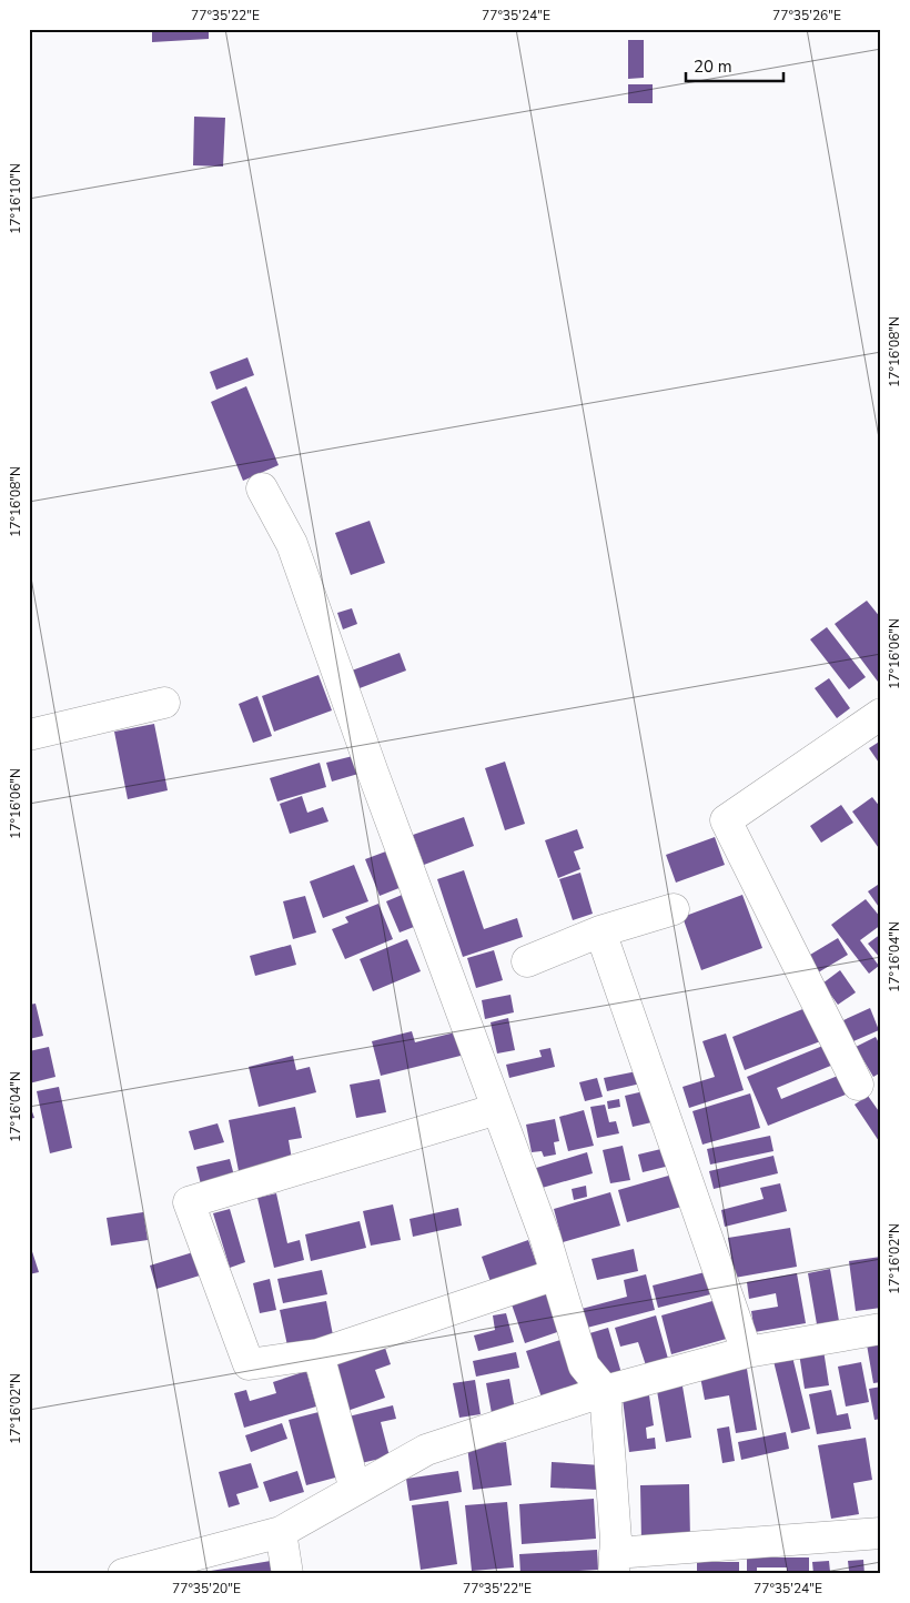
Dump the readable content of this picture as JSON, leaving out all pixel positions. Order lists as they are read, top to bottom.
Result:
{
  "scale_bar": "20 m",
  "coordinates": [
    "77°35'22\"E",
    "77°35'24\"E",
    "77°35'26\"E",
    "17°16'10\"N",
    "17°16'08\"N",
    "17°16'06\"N",
    "17°16'04\"N",
    "17°16'02\"N",
    "77°35'20\"E"
  ]
}
